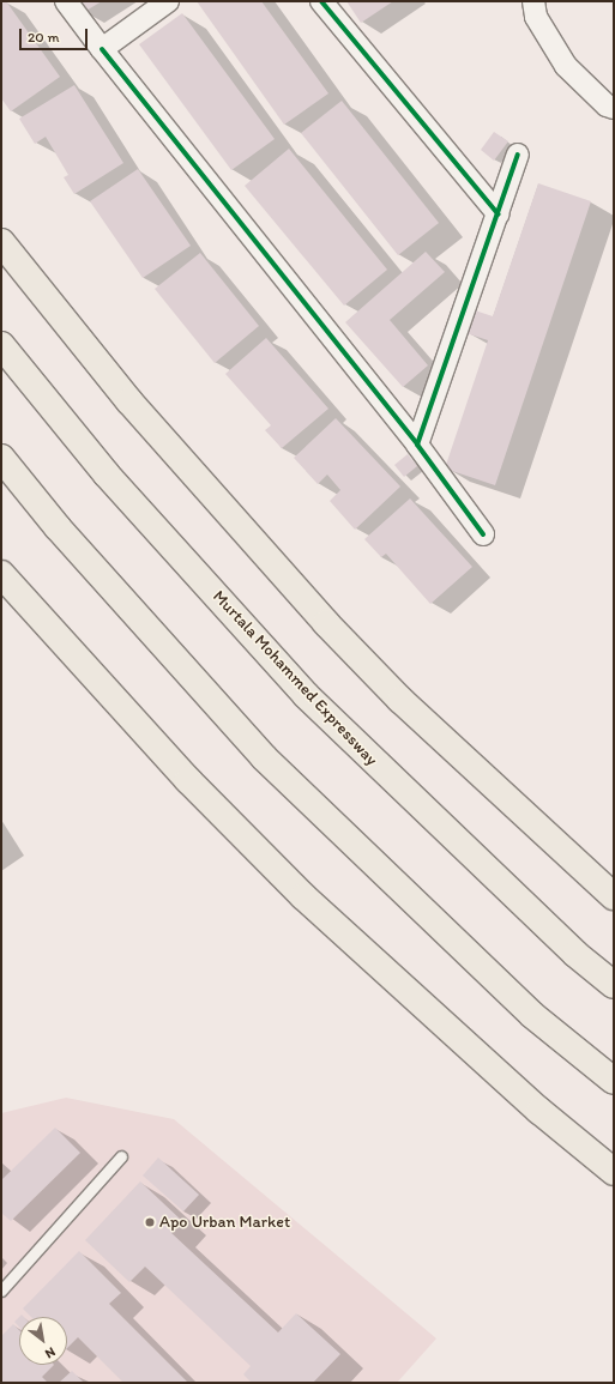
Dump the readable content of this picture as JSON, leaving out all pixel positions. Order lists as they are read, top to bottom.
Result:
{
  "streets": {
    "main road": ["Murtala Mohammed Expressway"]
  },
  "places": ["Apo Urban Market"],
  "scale_bar": "20 m",
  "north": "bottom right"
}
